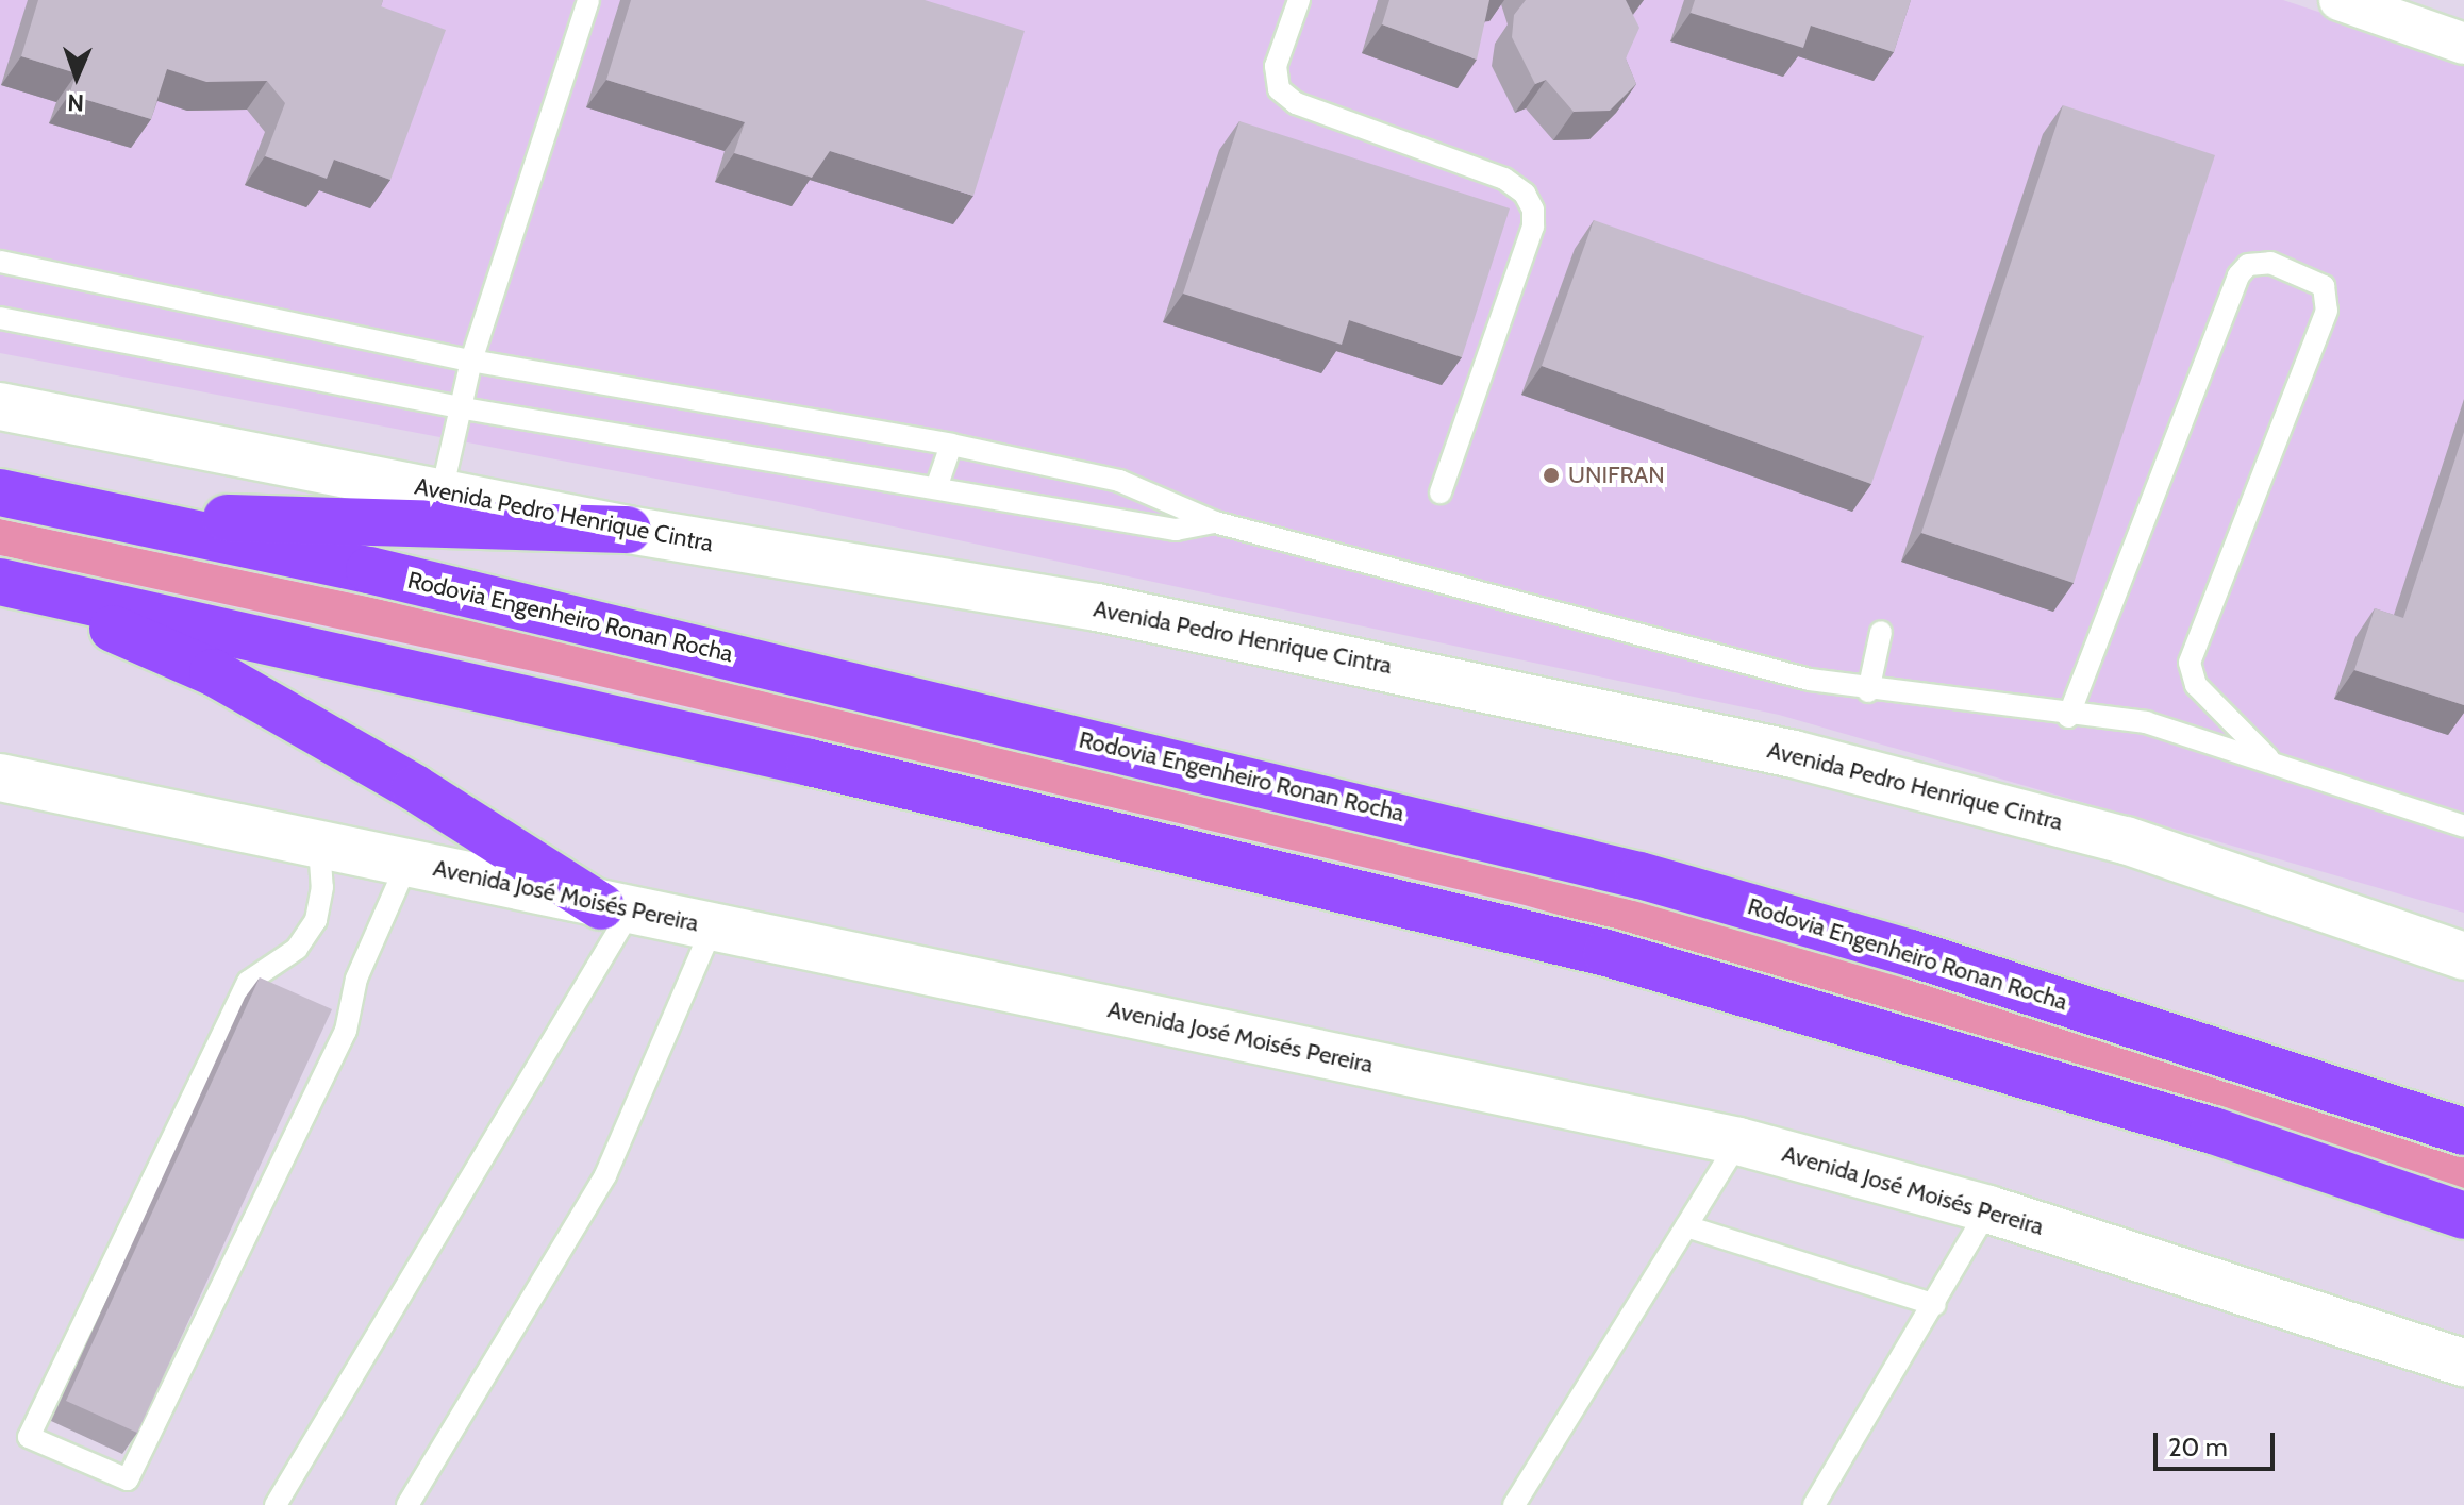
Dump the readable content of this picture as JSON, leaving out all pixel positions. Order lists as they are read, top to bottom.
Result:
{
  "streets": {
    "highway": ["Rodovia Engenheiro Ronan Rocha"],
    "street": ["Avenida Pedro Henrique Cintra", "Avenida José Moisés Pereira"]
  },
  "places": ["UNIFRAN"],
  "scale_bar": "20 m",
  "north": "bottom"
}
